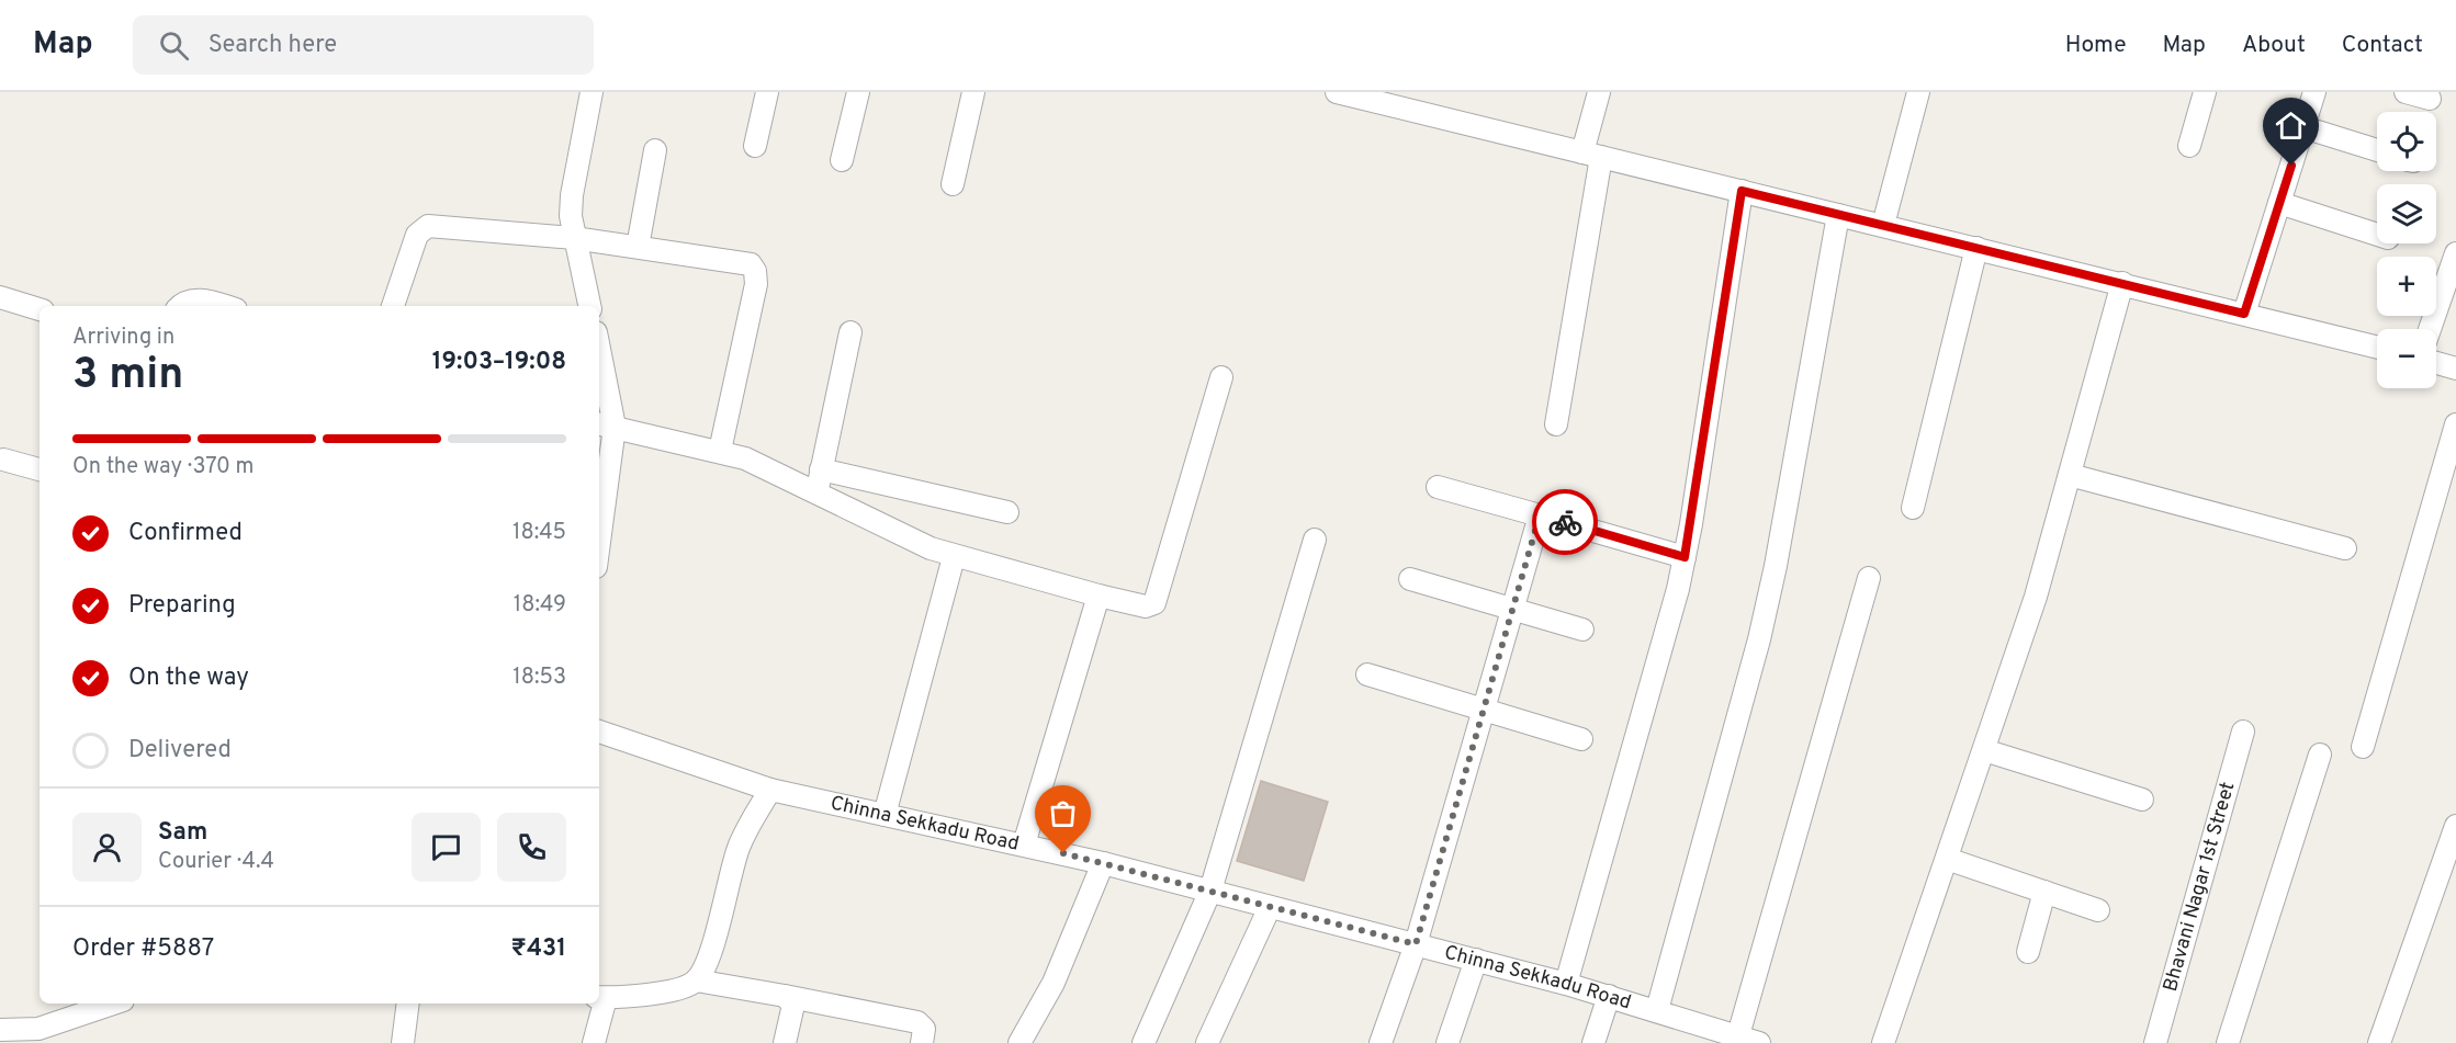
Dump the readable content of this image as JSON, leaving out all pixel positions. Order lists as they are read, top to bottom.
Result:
{
  "streets": {
    "street": ["Chinna Sekkadu Road", "Bhavani Nagar 1st Street"]
  },
  "page": {
    "header": "Map",
    "search": "Search here",
    "nav": [
      "Home",
      "Map",
      "About",
      "Contact"
    ],
    "map_buttons": ["+", "−"],
    "heading": ["3 min", "Arriving in", "19:03–19:08"],
    "panel": [
      "Sam",
      "Courier · 4.4",
      "Order #5887",
      "₹431"
    ],
    "bar": "On the way · 370 m",
    "list": [
      ["Confirmed", "18:45"],
      ["Preparing", "18:49"],
      ["On the way", "18:53"],
      "Delivered"
    ]
  }
}
